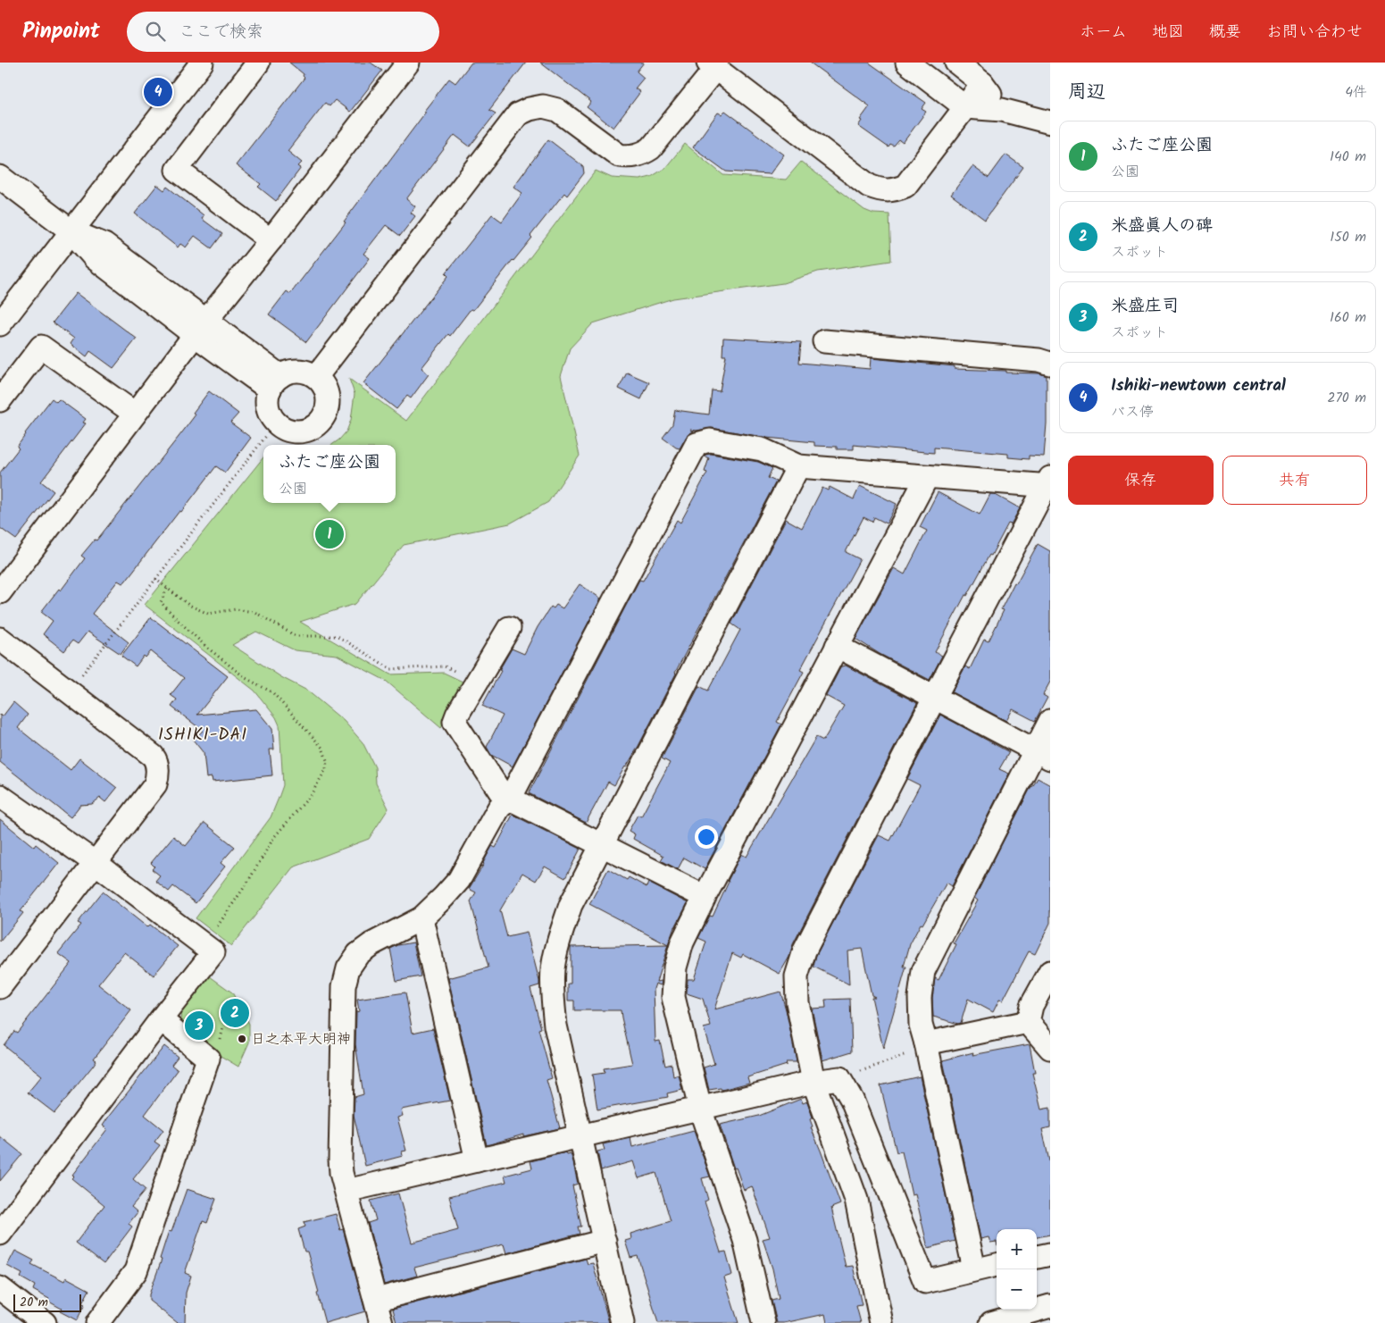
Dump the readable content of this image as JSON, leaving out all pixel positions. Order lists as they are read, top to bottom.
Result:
{
  "districts": ["ISHIKI-DAI"],
  "places": ["日之本平大明神"],
  "scale_bar": "20 m",
  "page": {
    "header": "Pinpoint",
    "search": "ここで検索",
    "nav": [
      "ホーム",
      "地図",
      "概要",
      "お問い合わせ"
    ],
    "heading": ["周辺", "4件"],
    "pins": [
      "4",
      "1",
      "2",
      "3"
    ],
    "list": [
      {
        "mark": "1",
        "name": "ふたご座公園",
        "note": "公園",
        "value": "140 m"
      },
      {
        "mark": "2",
        "name": "米盛眞人の碑",
        "note": "スポット",
        "value": "150 m"
      },
      {
        "mark": "3",
        "name": "米盛庄司",
        "note": "スポット",
        "value": "160 m"
      },
      {
        "mark": "4",
        "name": "Ishiki-newtown central",
        "note": "バス停",
        "value": "270 m"
      }
    ],
    "buttons": ["保存", "共有"],
    "popup": ["ふたご座公園", "公園"],
    "map_buttons": ["+", "−"],
    "scale": "20 m"
  }
}
